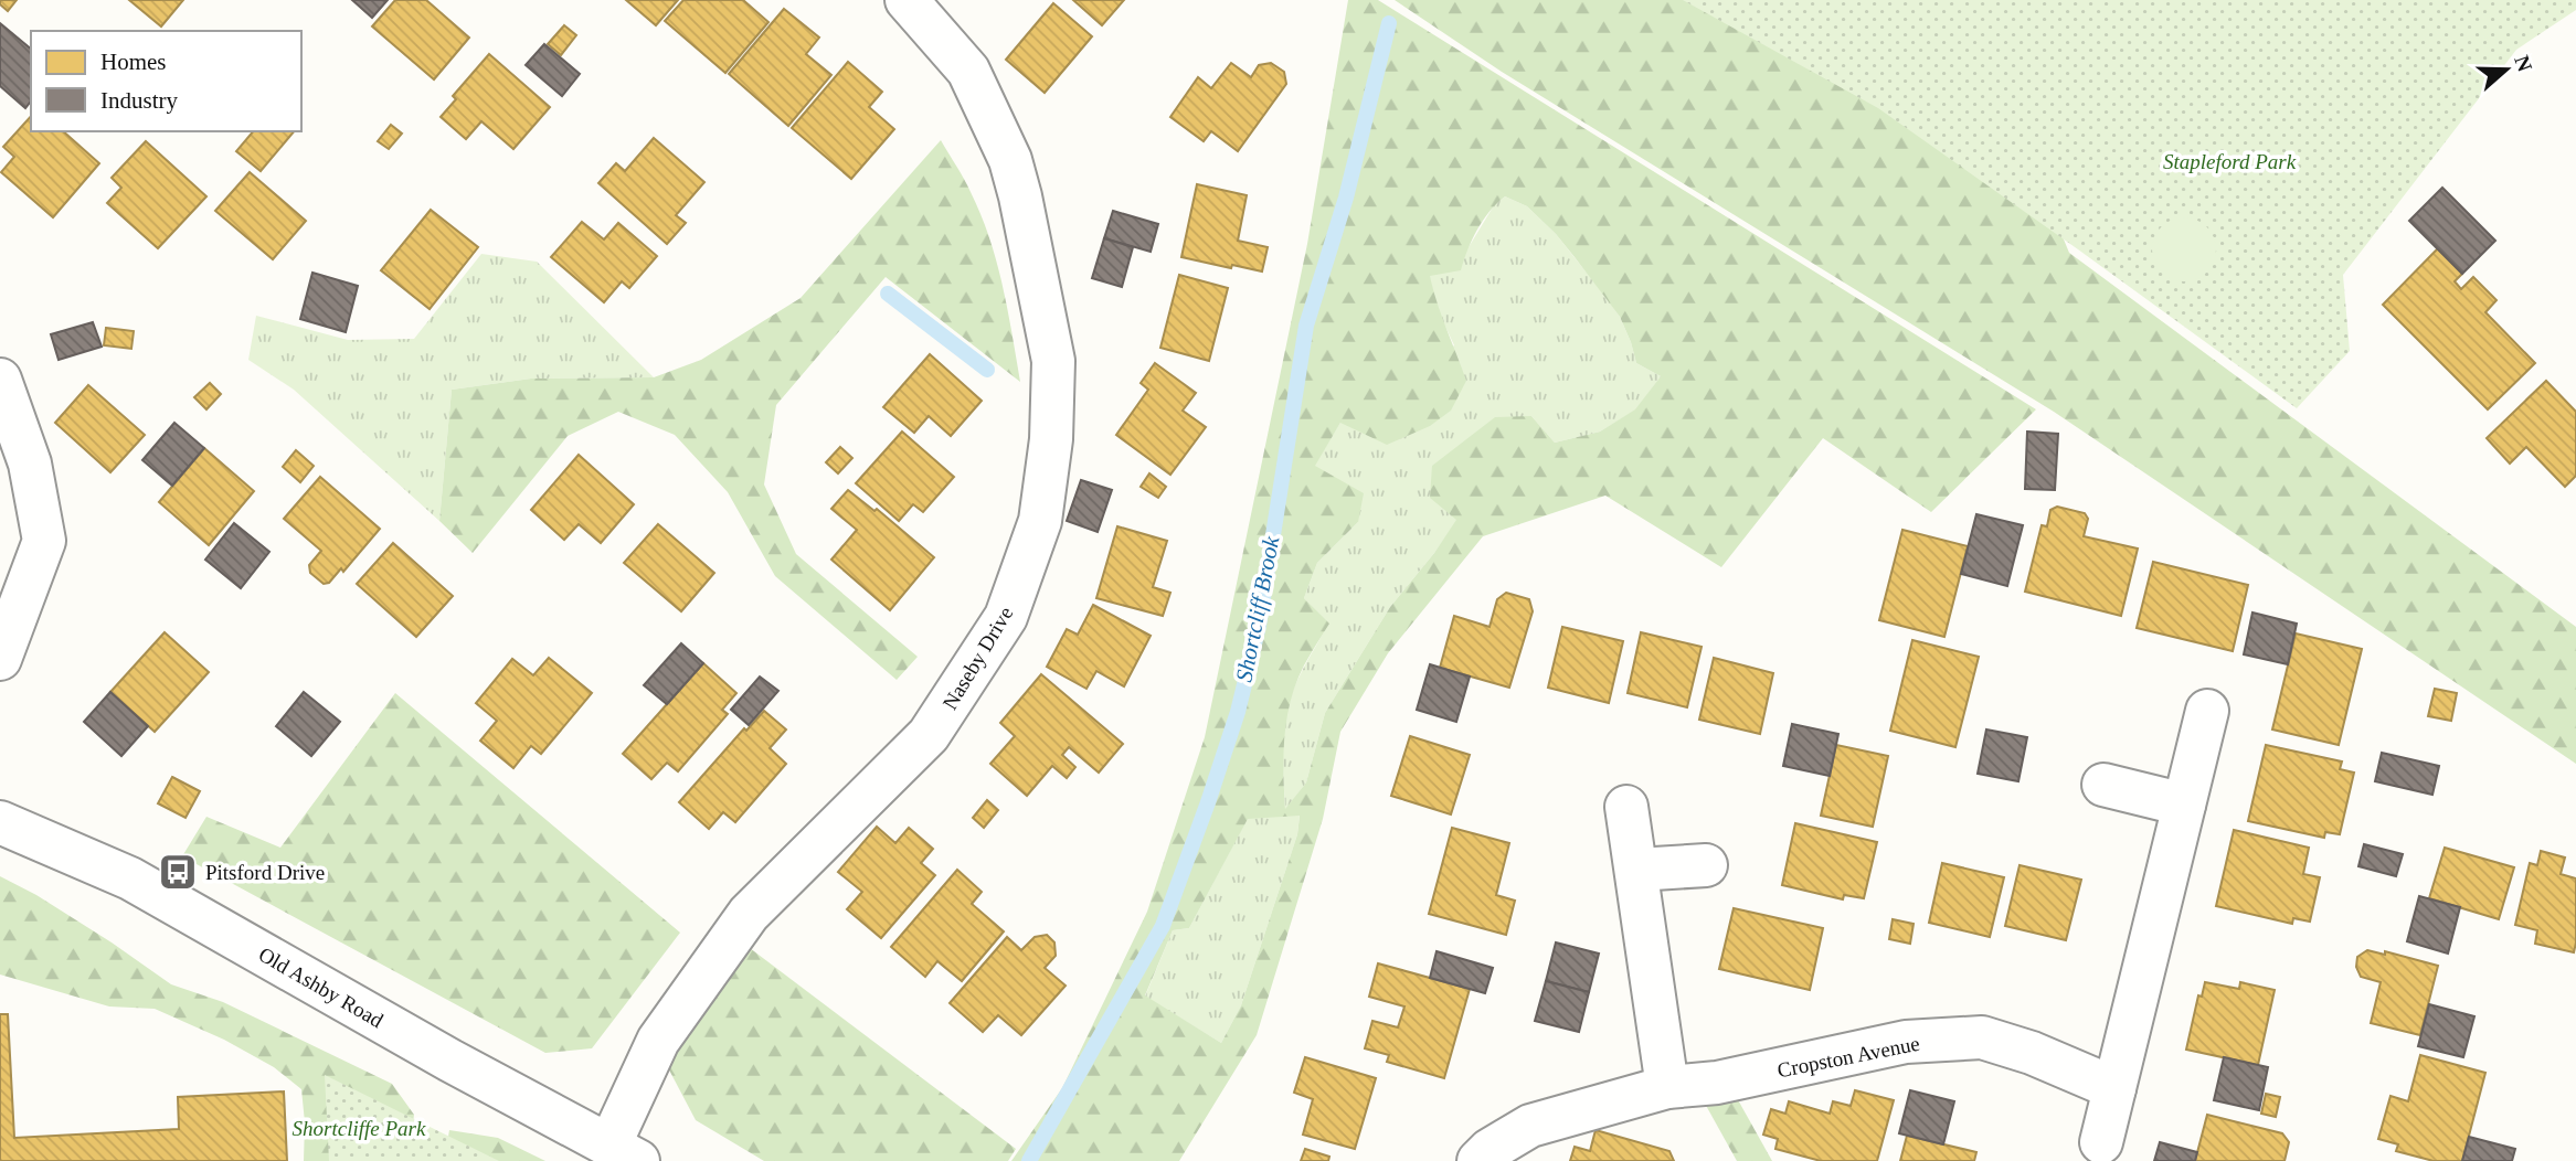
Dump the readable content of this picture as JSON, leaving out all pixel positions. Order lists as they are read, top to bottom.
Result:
{
  "streets": {
    "street": ["Naseby Drive", "Old Ashby Road", "Cropston Avenue"]
  },
  "crossings": [
    ["Naseby Drive", "Old Ashby Road"]
  ],
  "water": ["Shortcliff Brook"],
  "parks": ["Stapleford Park", "Shortcliffe Park"],
  "places": {
    "bus stop": ["Pitsford Drive"]
  },
  "legend": ["Homes", "Industry"],
  "north": "right"
}
